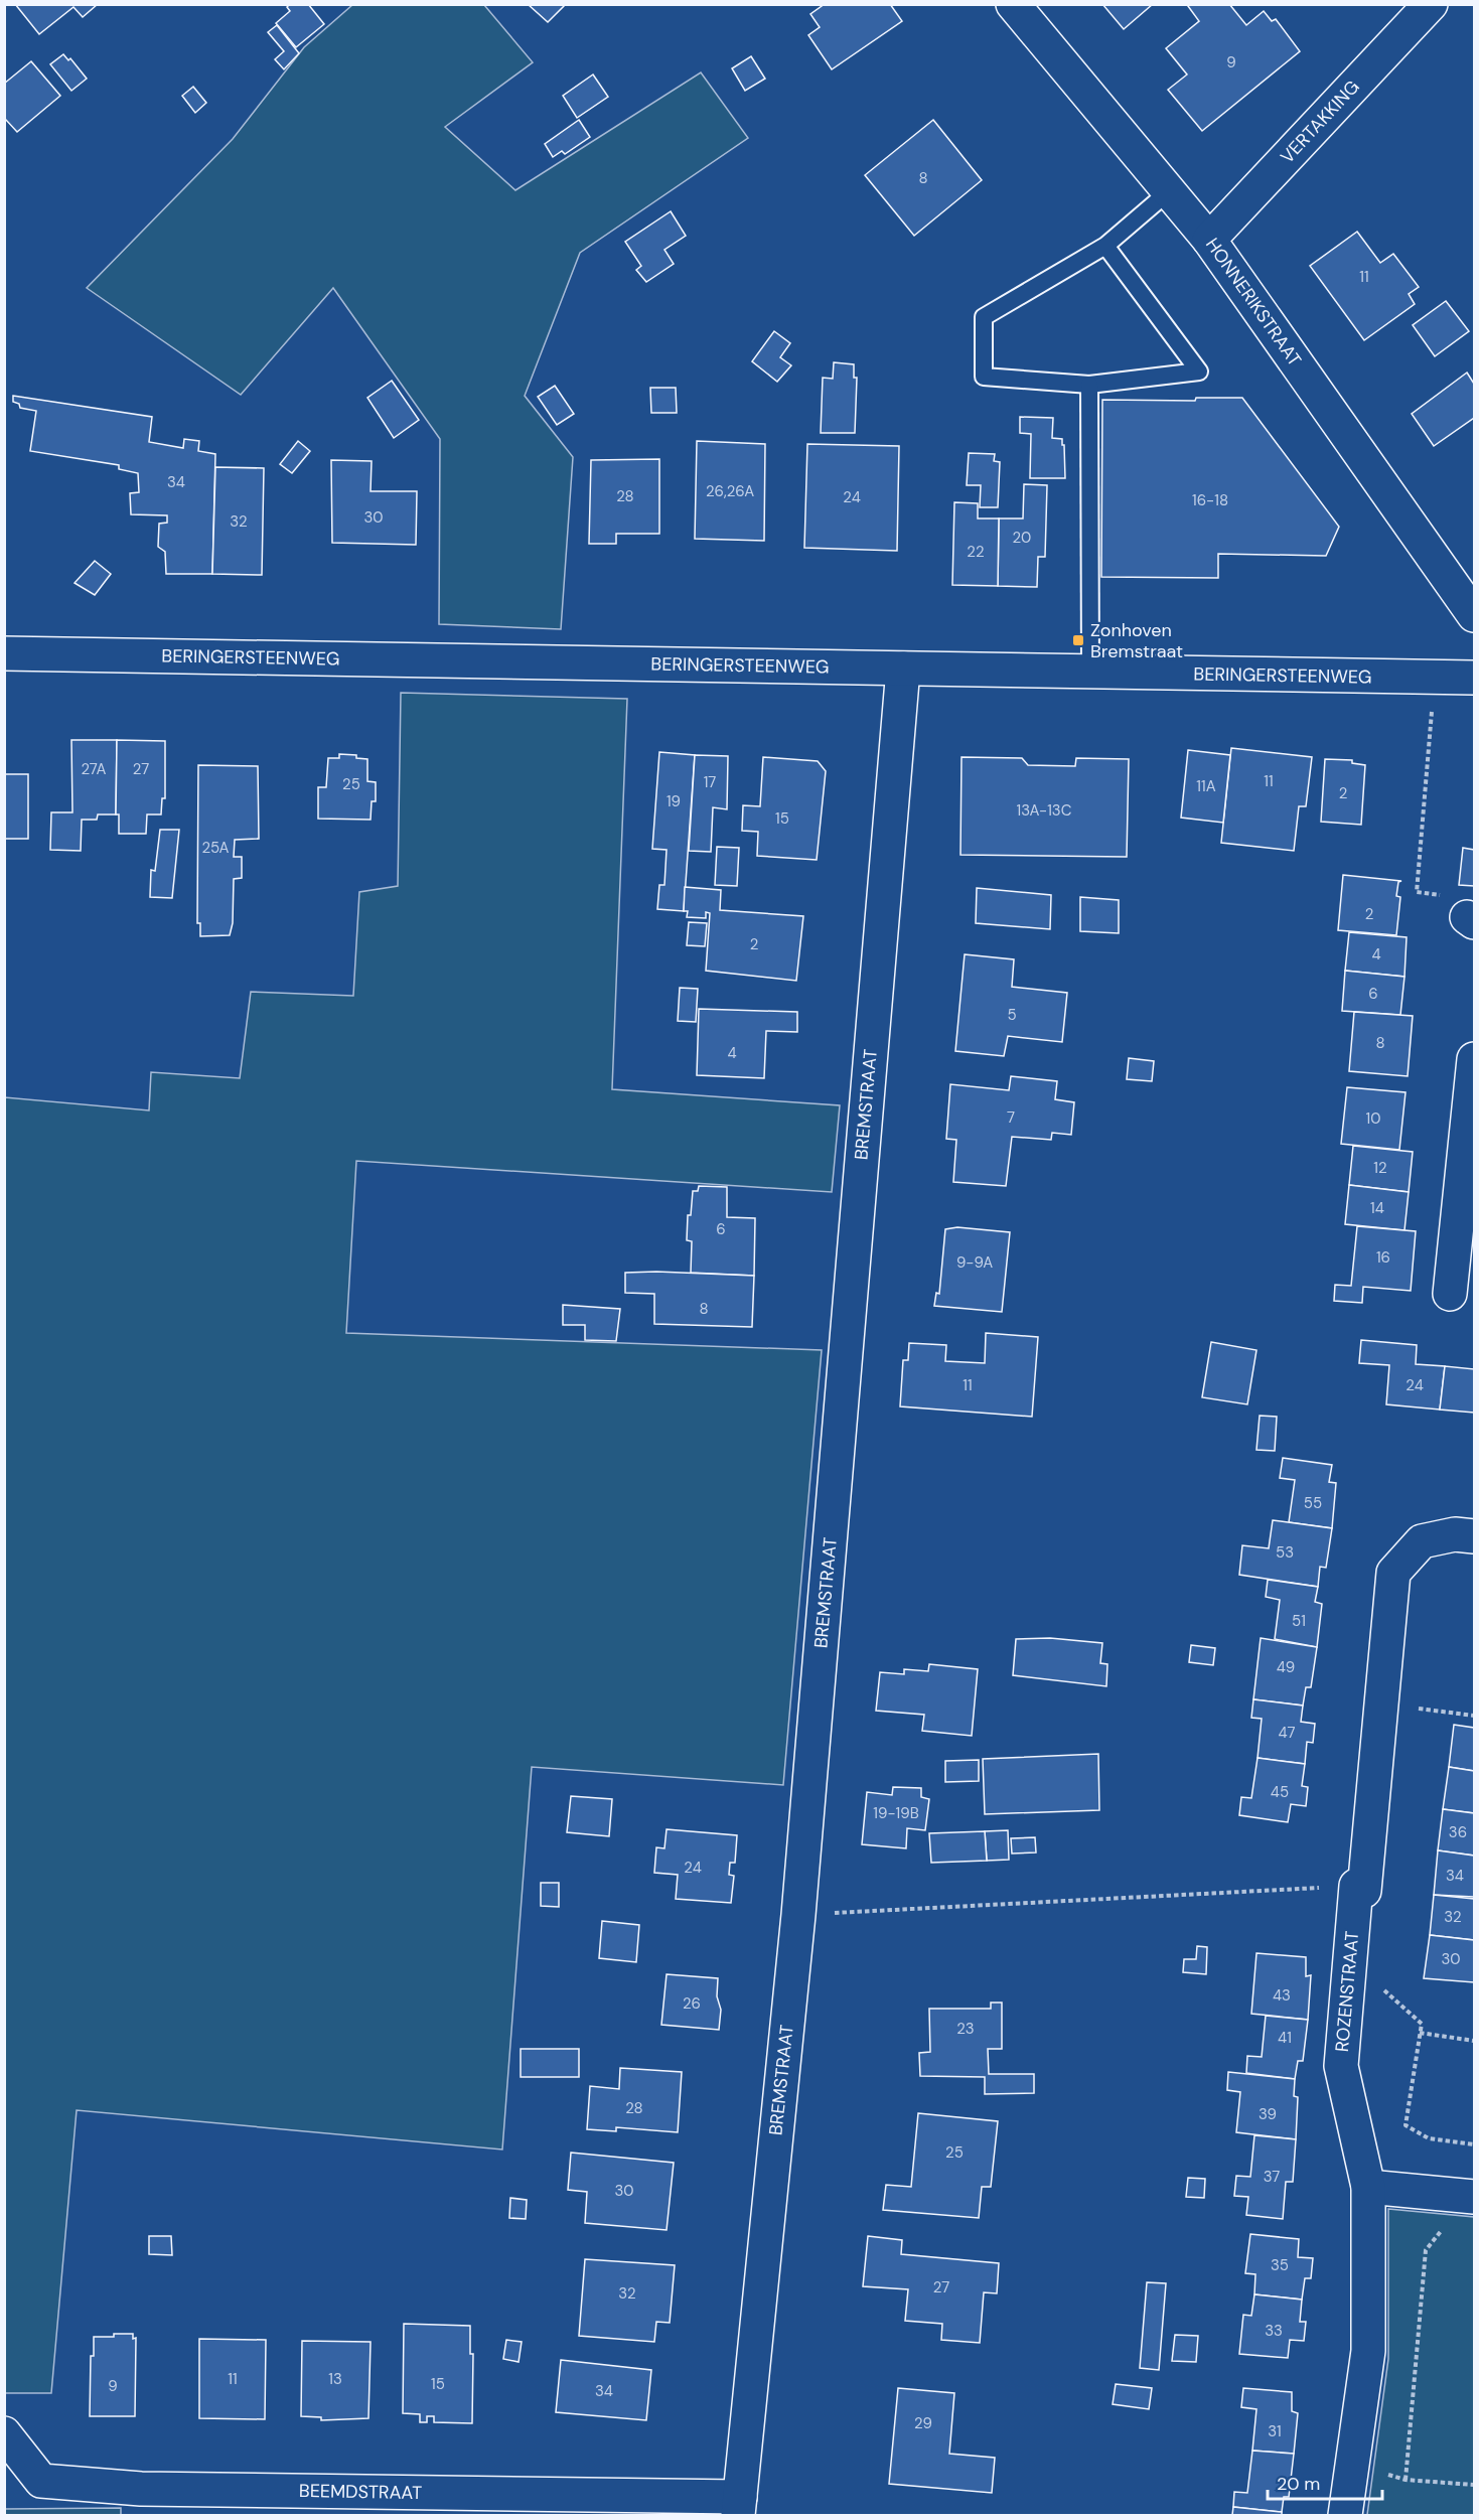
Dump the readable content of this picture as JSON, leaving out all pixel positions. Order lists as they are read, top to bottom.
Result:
{
  "streets": {
    "street": [
      "VERTAKKING",
      "HONNERIKSTRAAT",
      "BERINGERSTEENWEG",
      "BREMSTRAAT",
      "ROZENSTRAAT",
      "BEEMDSTRAAT"
    ]
  },
  "crossings": [
    ["VERTAKKING", "HONNERIKSTRAAT"],
    ["BERINGERSTEENWEG", "BREMSTRAAT"],
    ["BREMSTRAAT", "BEEMDSTRAAT"]
  ],
  "places": {
    "transit": ["Zonhoven Bremstraat"]
  },
  "house_numbers": [
    "9",
    "8",
    "11",
    "34",
    "26,26A",
    "28",
    "24",
    "16-18",
    "30",
    "32",
    "20",
    "22",
    "27A",
    "27",
    "11",
    "17",
    "25",
    "11A",
    "2",
    "19",
    "13A-13C",
    "15",
    "25A",
    "2",
    "2",
    "4",
    "6",
    "5",
    "8",
    "4",
    "7",
    "10",
    "12",
    "14",
    "6",
    "16",
    "9-9A",
    "8",
    "11",
    "24",
    "55",
    "53",
    "51",
    "49",
    "47",
    "45",
    "19-19B",
    "36",
    "24",
    "34",
    "32",
    "30",
    "43",
    "26",
    "23",
    "41",
    "28",
    "39",
    "25",
    "37",
    "30",
    "35",
    "27",
    "32",
    "33",
    "11",
    "13",
    "15",
    "9",
    "34",
    "29",
    "31"
  ],
  "scale_bar": "20 m"
}
